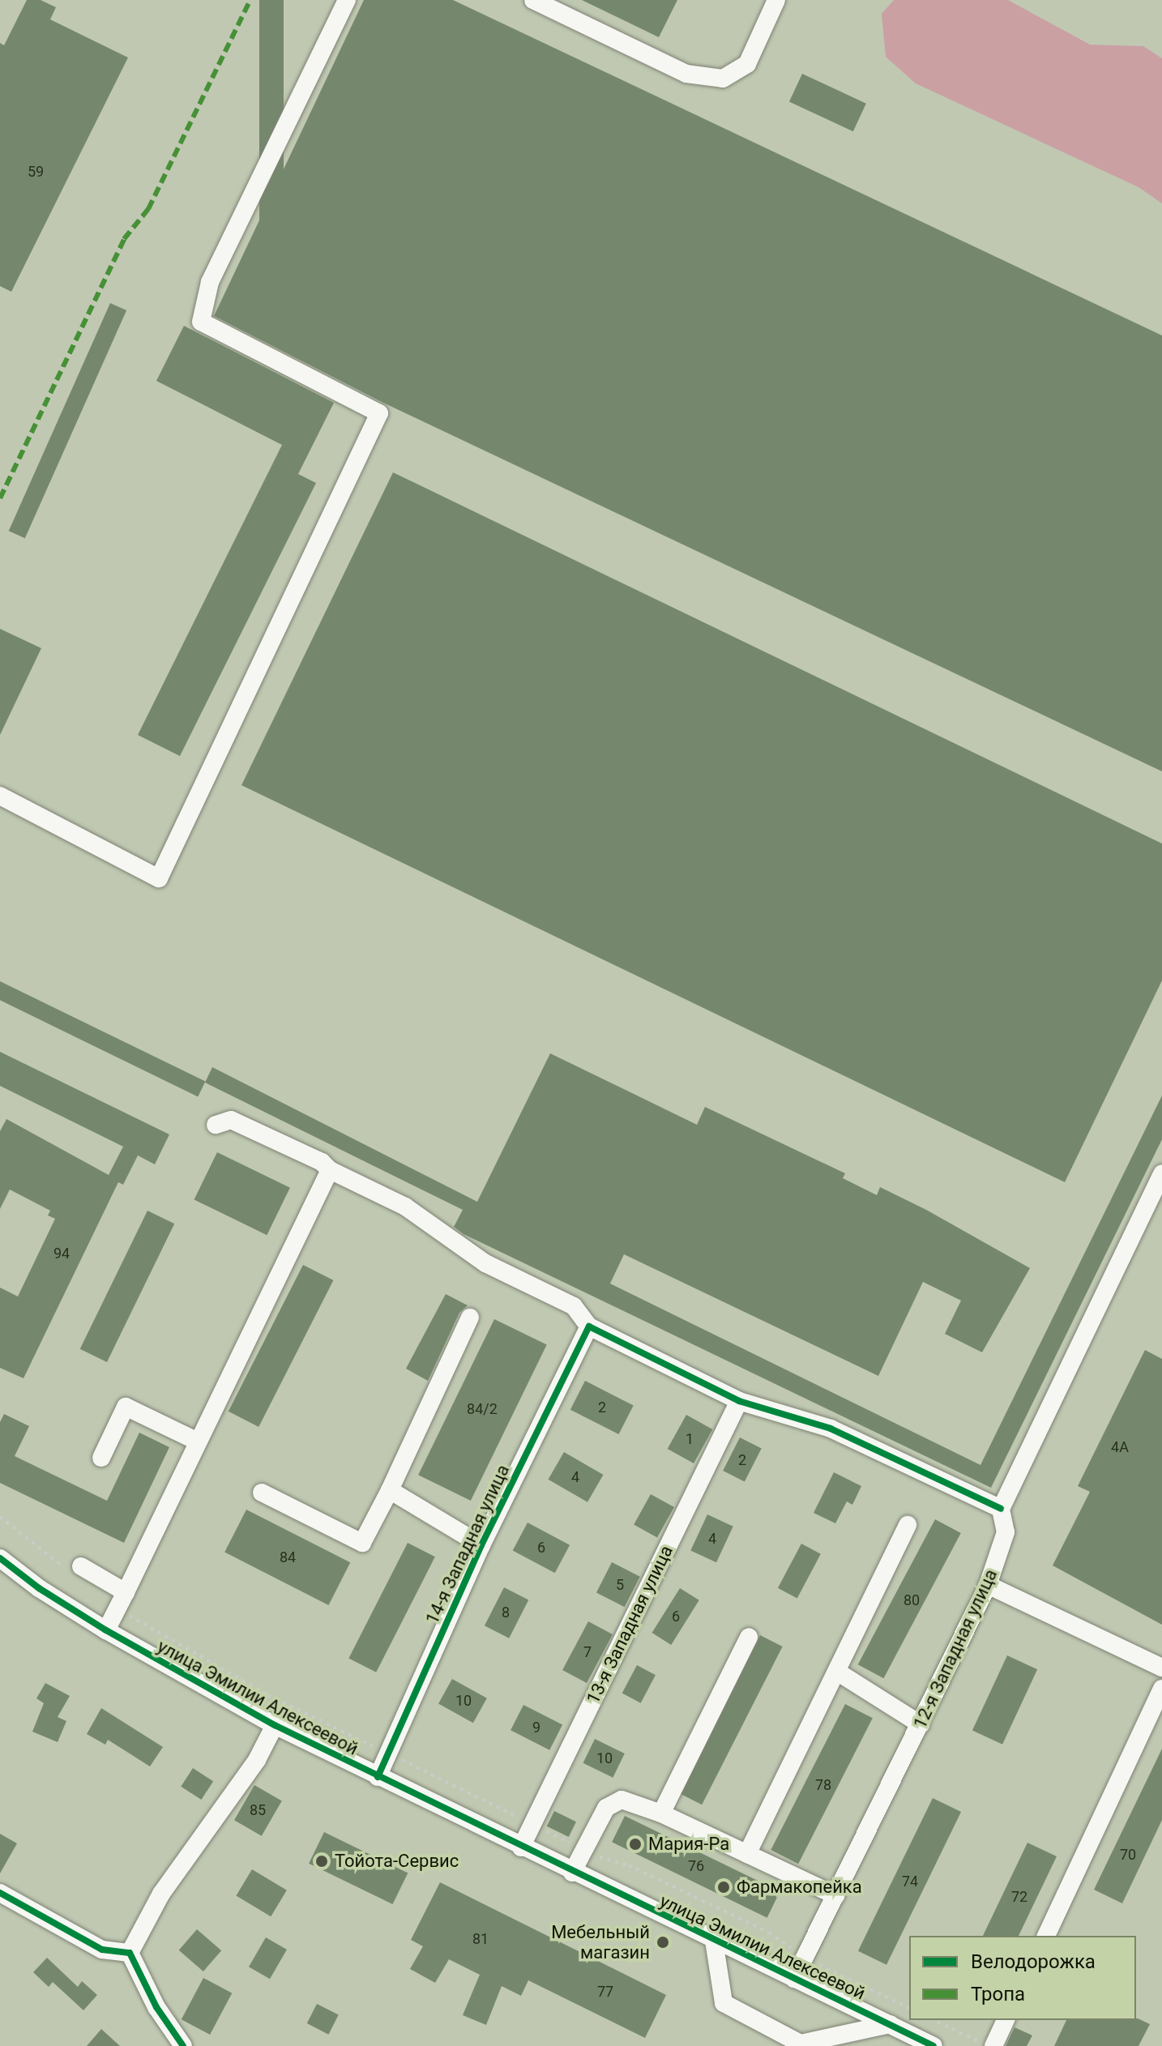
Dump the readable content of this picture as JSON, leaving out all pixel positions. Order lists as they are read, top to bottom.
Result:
{
  "streets": {
    "street": [
      "14-я Западная улица",
      "13-я Западная улица",
      "12-я Западная улица",
      "улица Эмилии Алексеевой"
    ]
  },
  "crossings": [
    ["14-я Западная улица", "улица Эмилии Алексеевой"],
    ["13-я Западная улица", "улица Эмилии Алексеевой"],
    ["12-я Западная улица", "улица Эмилии Алексеевой"]
  ],
  "places": [
    "Мария-Ра",
    "Тойота-Сервис",
    "Фармакопейка",
    "Мебельный магазин"
  ],
  "house_numbers": [
    "59",
    "94",
    "2",
    "84/2",
    "1",
    "4А",
    "2",
    "4",
    "4",
    "6",
    "84",
    "5",
    "80",
    "8",
    "6",
    "7",
    "10",
    "9",
    "10",
    "78",
    "85",
    "70",
    "76",
    "74",
    "72",
    "81",
    "77"
  ],
  "legend": ["Велодорожка", "Тропа"]
}
